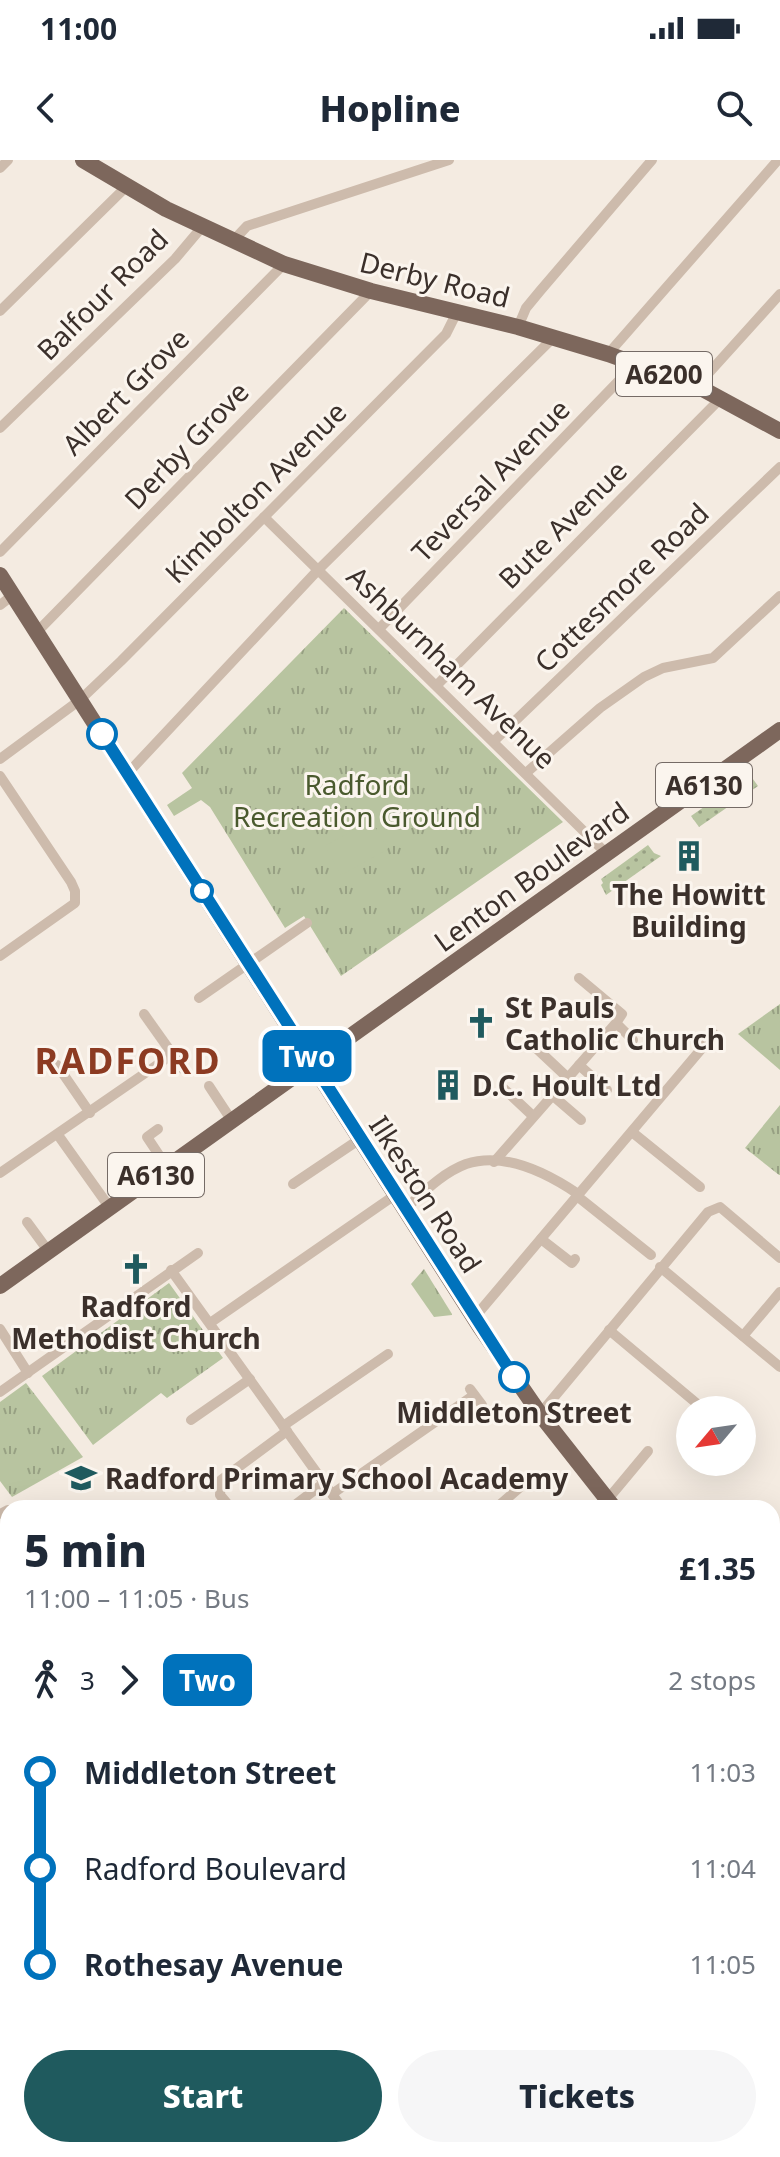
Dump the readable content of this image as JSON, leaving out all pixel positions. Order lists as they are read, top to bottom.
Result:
{
  "streets": {
    "main road": [
      "Derby Road",
      "A6200",
      "A6130",
      "Lenton Boulevard",
      "Ilkeston Road"
    ],
    "street": [
      "Balfour Road",
      "Albert Grove",
      "Derby Grove",
      "Teversal Avenue",
      "Kimbolton Avenue",
      "Bute Avenue",
      "Cottesmore Road",
      "Ashburnham Avenue"
    ]
  },
  "crossings": [
    ["Derby Road", "Balfour Road"],
    ["Derby Road", "Albert Grove"],
    ["Derby Road", "Derby Grove"],
    ["Derby Road", "Teversal Avenue"],
    ["Derby Road", "Kimbolton Avenue"],
    ["Derby Road", "Bute Avenue"],
    ["Derby Grove", "Ilkeston Road"],
    ["Teversal Avenue", "Ashburnham Avenue"],
    ["Kimbolton Avenue", "Ashburnham Avenue"],
    ["Kimbolton Avenue", "Ilkeston Road"],
    ["Bute Avenue", "Ashburnham Avenue"],
    ["Cottesmore Road", "Ashburnham Avenue"],
    ["Ashburnham Avenue", "Lenton Boulevard"],
    ["A6130", "Lenton Boulevard"],
    ["A6130", "Ilkeston Road"],
    ["Lenton Boulevard", "Ilkeston Road"]
  ],
  "districts": ["RADFORD"],
  "parks": ["Radford Recreation Ground"],
  "places": {
    "building": ["The Howitt Building", "D.C. Hoult Ltd"],
    "church": ["St Pauls Catholic Church", "Radford Methodist Church"],
    "other": ["Middleton Street"],
    "school or university": ["Radford Primary School Academy"]
  },
  "lines": ["bus line Two"],
  "north": "bottom left",
  "page": {
    "status": "11:00",
    "header": "Hopline",
    "on_map": "Two",
    "heading": ["5 min", "11:00 – 11:05 · Bus", "£1.35"],
    "legs": ["3", "Two", "2 stops"],
    "list": [
      {
        "name": "Middleton Street",
        "value": "11:03"
      },
      {
        "name": "Radford Boulevard",
        "value": "11:04"
      },
      {
        "name": "Rothesay Avenue",
        "value": "11:05"
      }
    ],
    "buttons": ["Start", "Tickets"]
  }
}
